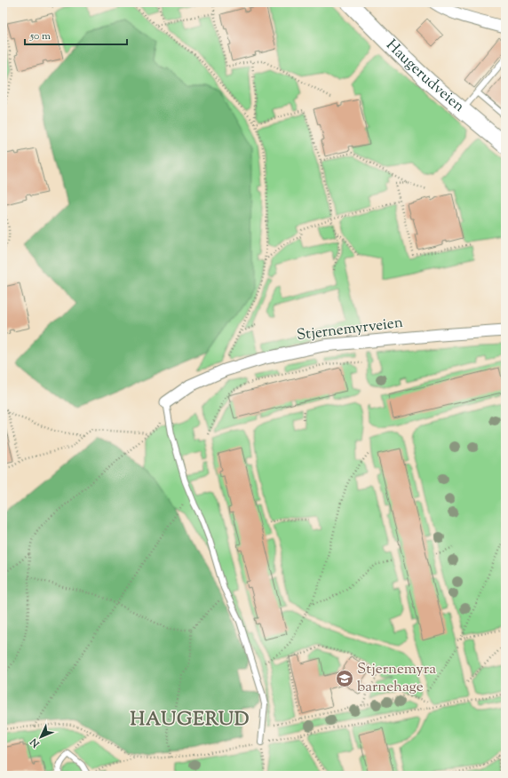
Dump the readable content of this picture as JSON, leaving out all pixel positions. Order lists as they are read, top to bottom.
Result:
{
  "streets": {
    "street": ["Haugerudveien", "Stjernemyrveien"]
  },
  "districts": ["HAUGERUD"],
  "places": {
    "school or university": ["Stjernemyra barnehage"]
  },
  "scale_bar": "50 m",
  "north": "bottom left"
}
